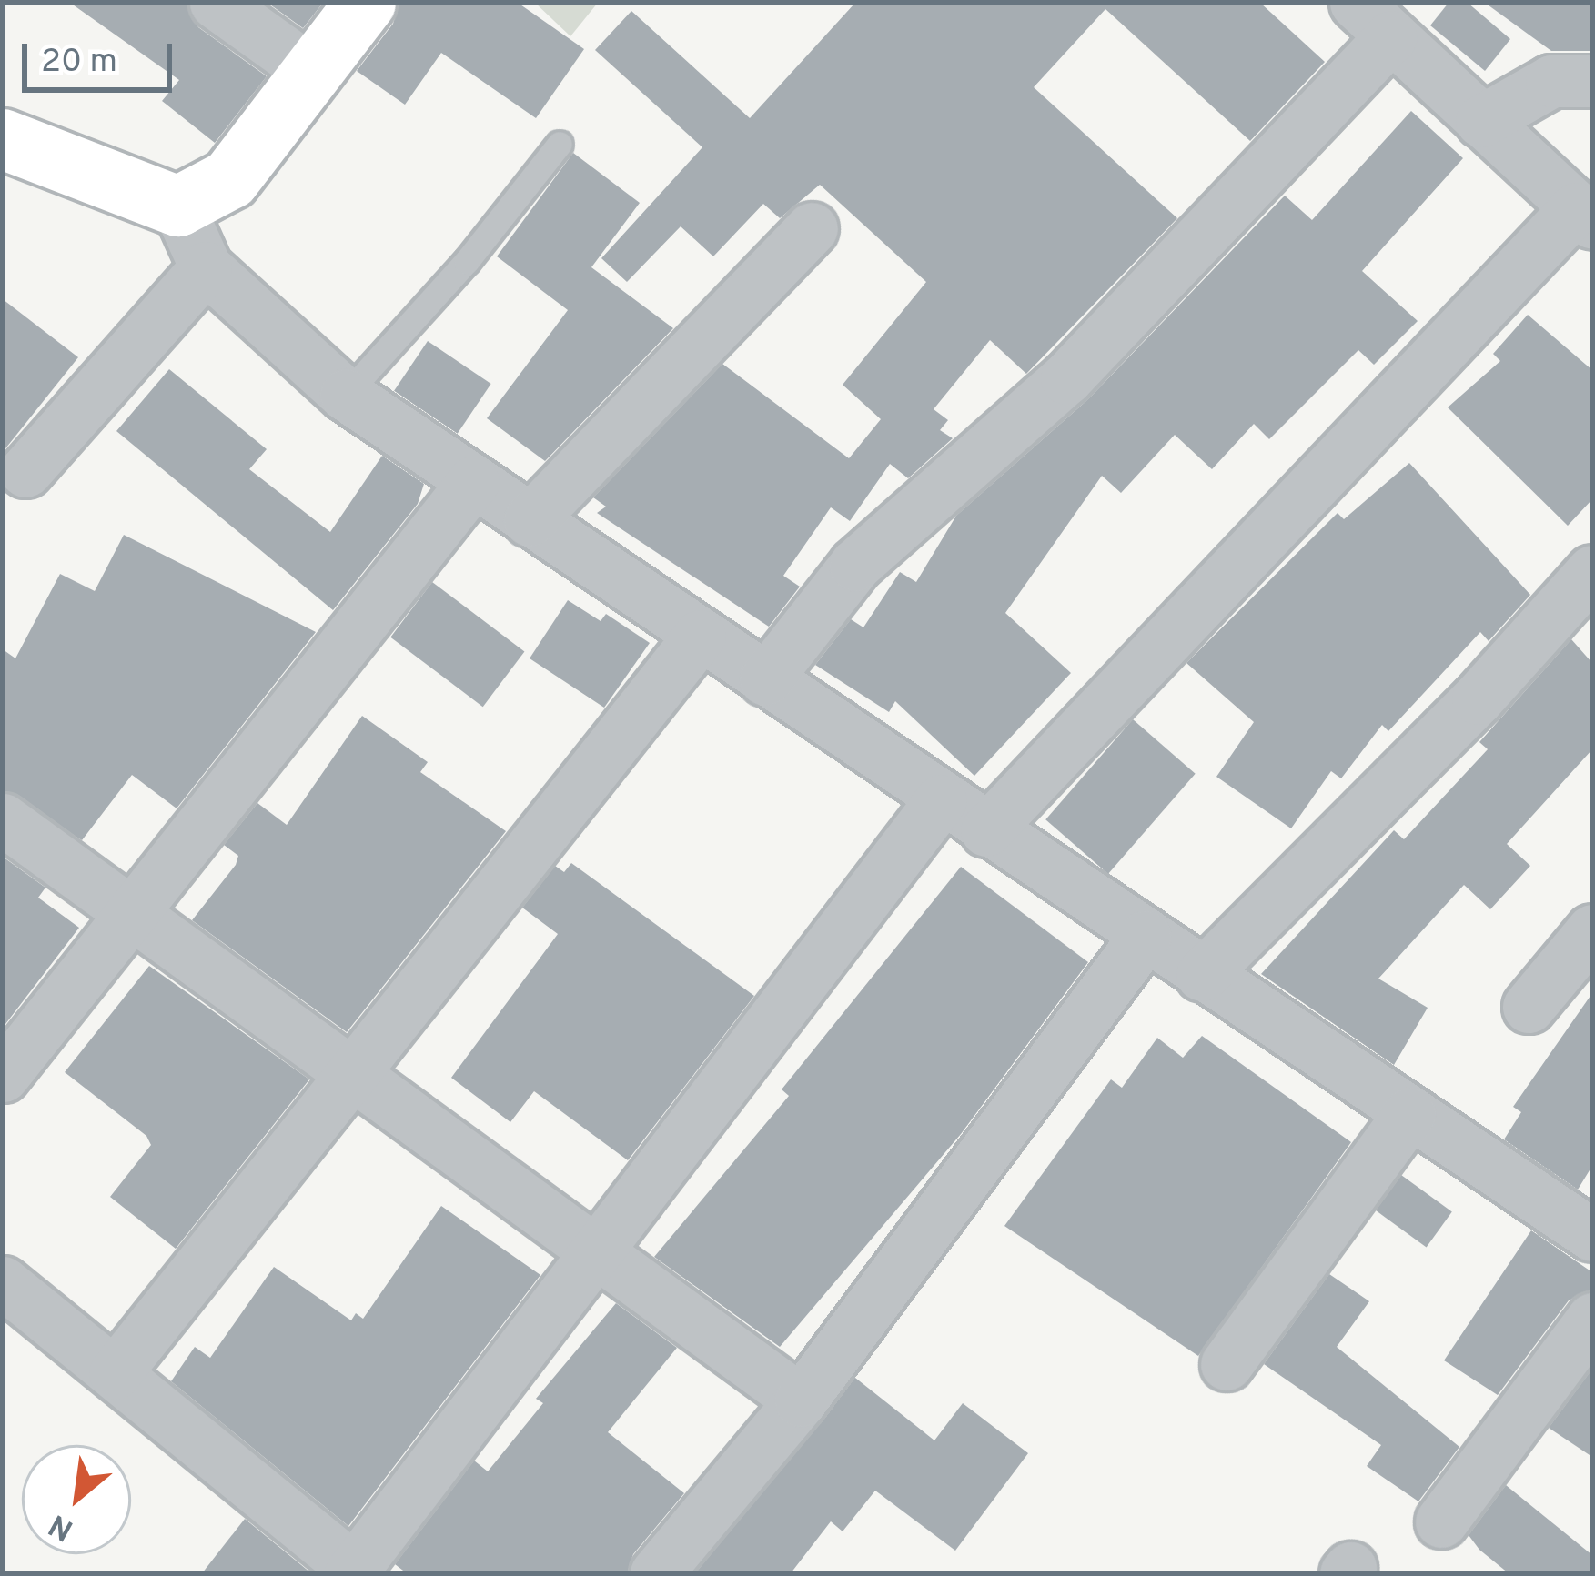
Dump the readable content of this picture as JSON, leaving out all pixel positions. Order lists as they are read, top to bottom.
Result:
{
  "scale_bar": "20 m",
  "north": "bottom left"
}
